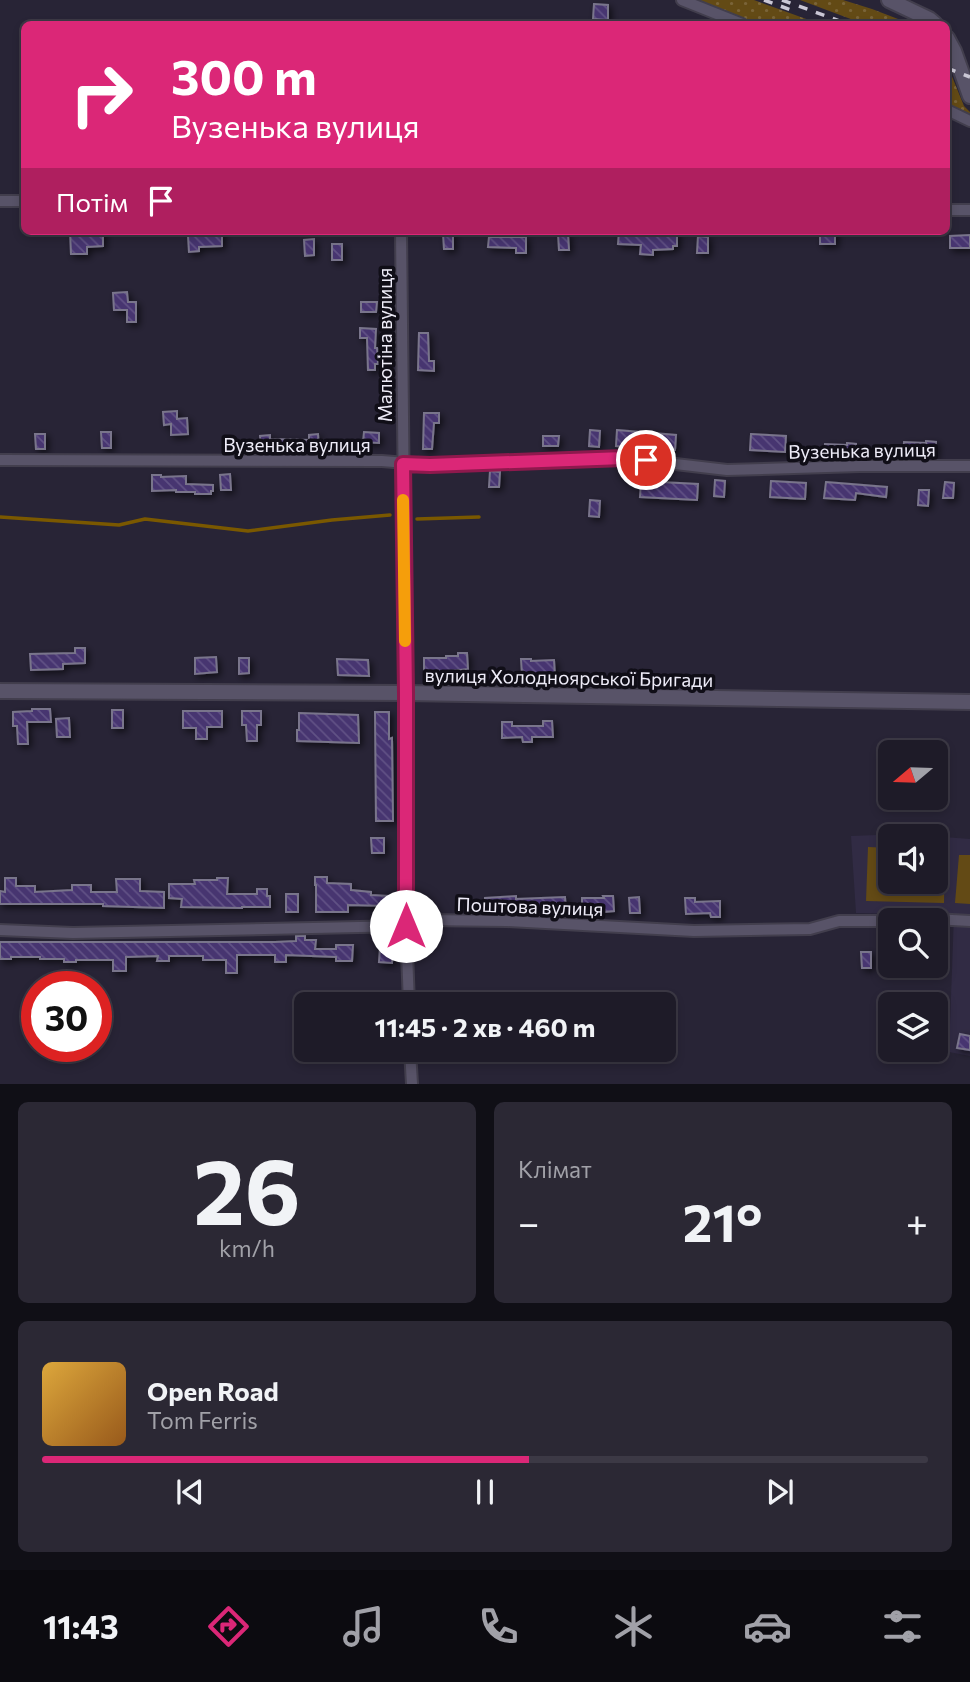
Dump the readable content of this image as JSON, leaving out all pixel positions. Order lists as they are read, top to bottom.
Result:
{
  "streets": {
    "street": [
      "Малютіна вулиця",
      "Вузенька вулиця",
      "вулиця Холодноярської Бригади",
      "Поштова вулиця"
    ]
  },
  "crossings": [
    ["Малютіна вулиця", "Вузенька вулиця"],
    ["Малютіна вулиця", "вулиця Холодноярської Бригади"],
    ["Малютіна вулиця", "Поштова вулиця"]
  ],
  "north": "left",
  "page": {
    "turn": ["300 m", "Вузенька вулиця"],
    "then": "Потім",
    "limit": "30",
    "trip": "11:45 · 2 хв · 460 m",
    "tile": [
      ["26", "km/h"],
      "Клімат"
    ],
    "heat": ["−", "21°", "+"],
    "song": ["Open Road", "Tom Ferris"],
    "tabs": "11:43"
  }
}
